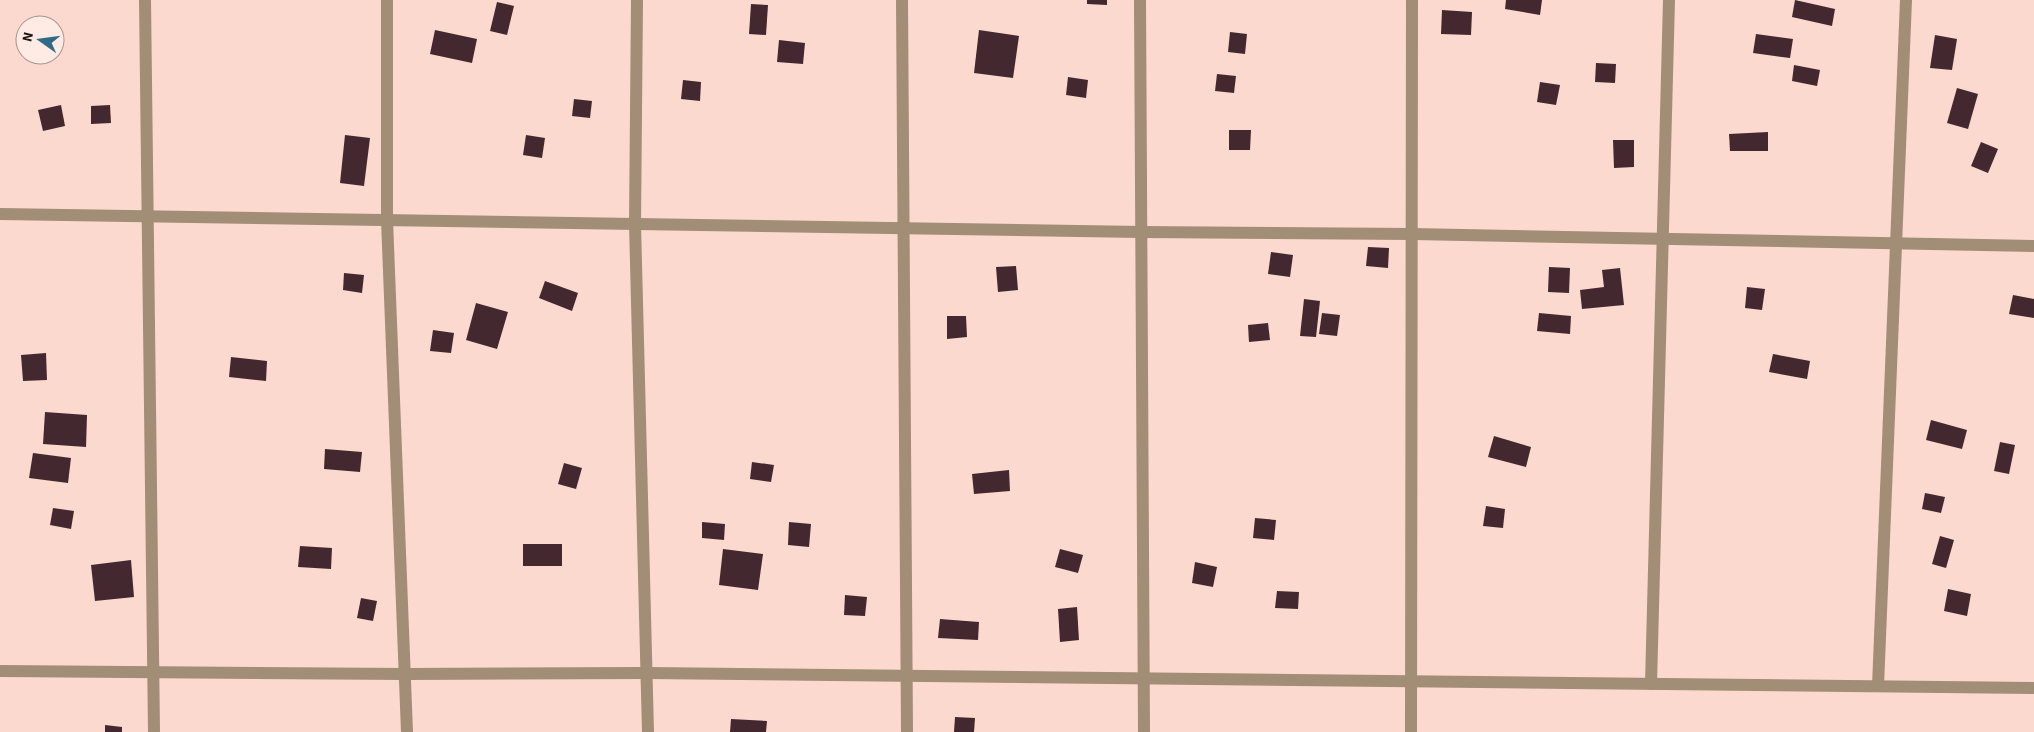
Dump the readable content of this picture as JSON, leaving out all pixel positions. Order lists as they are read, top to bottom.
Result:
{
  "north": "left"
}
